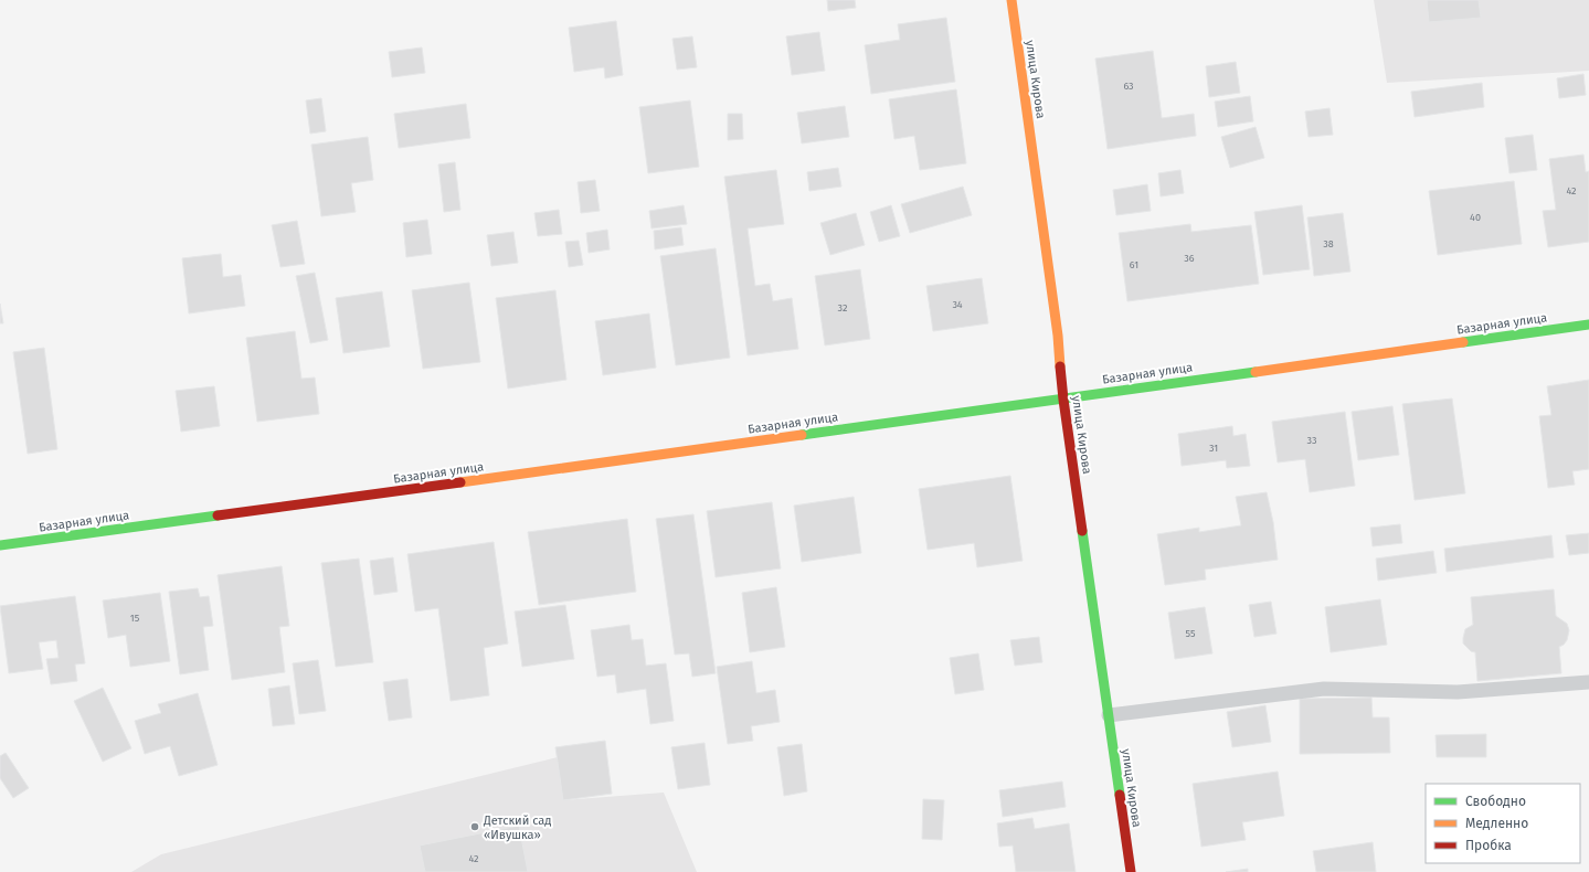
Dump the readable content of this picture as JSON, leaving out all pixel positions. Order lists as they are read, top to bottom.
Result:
{
  "streets": {
    "main road": ["улица Кирова", "Базарная улица"]
  },
  "crossings": [
    ["улица Кирова", "Базарная улица"]
  ],
  "places": ["Детский сад «Ивушка»"],
  "house_numbers": [
    "63",
    "42",
    "40",
    "38",
    "36",
    "61",
    "34",
    "32",
    "33",
    "31",
    "15",
    "55",
    "42"
  ],
  "legend": ["Свободно", "Медленно", "Пробка"]
}
